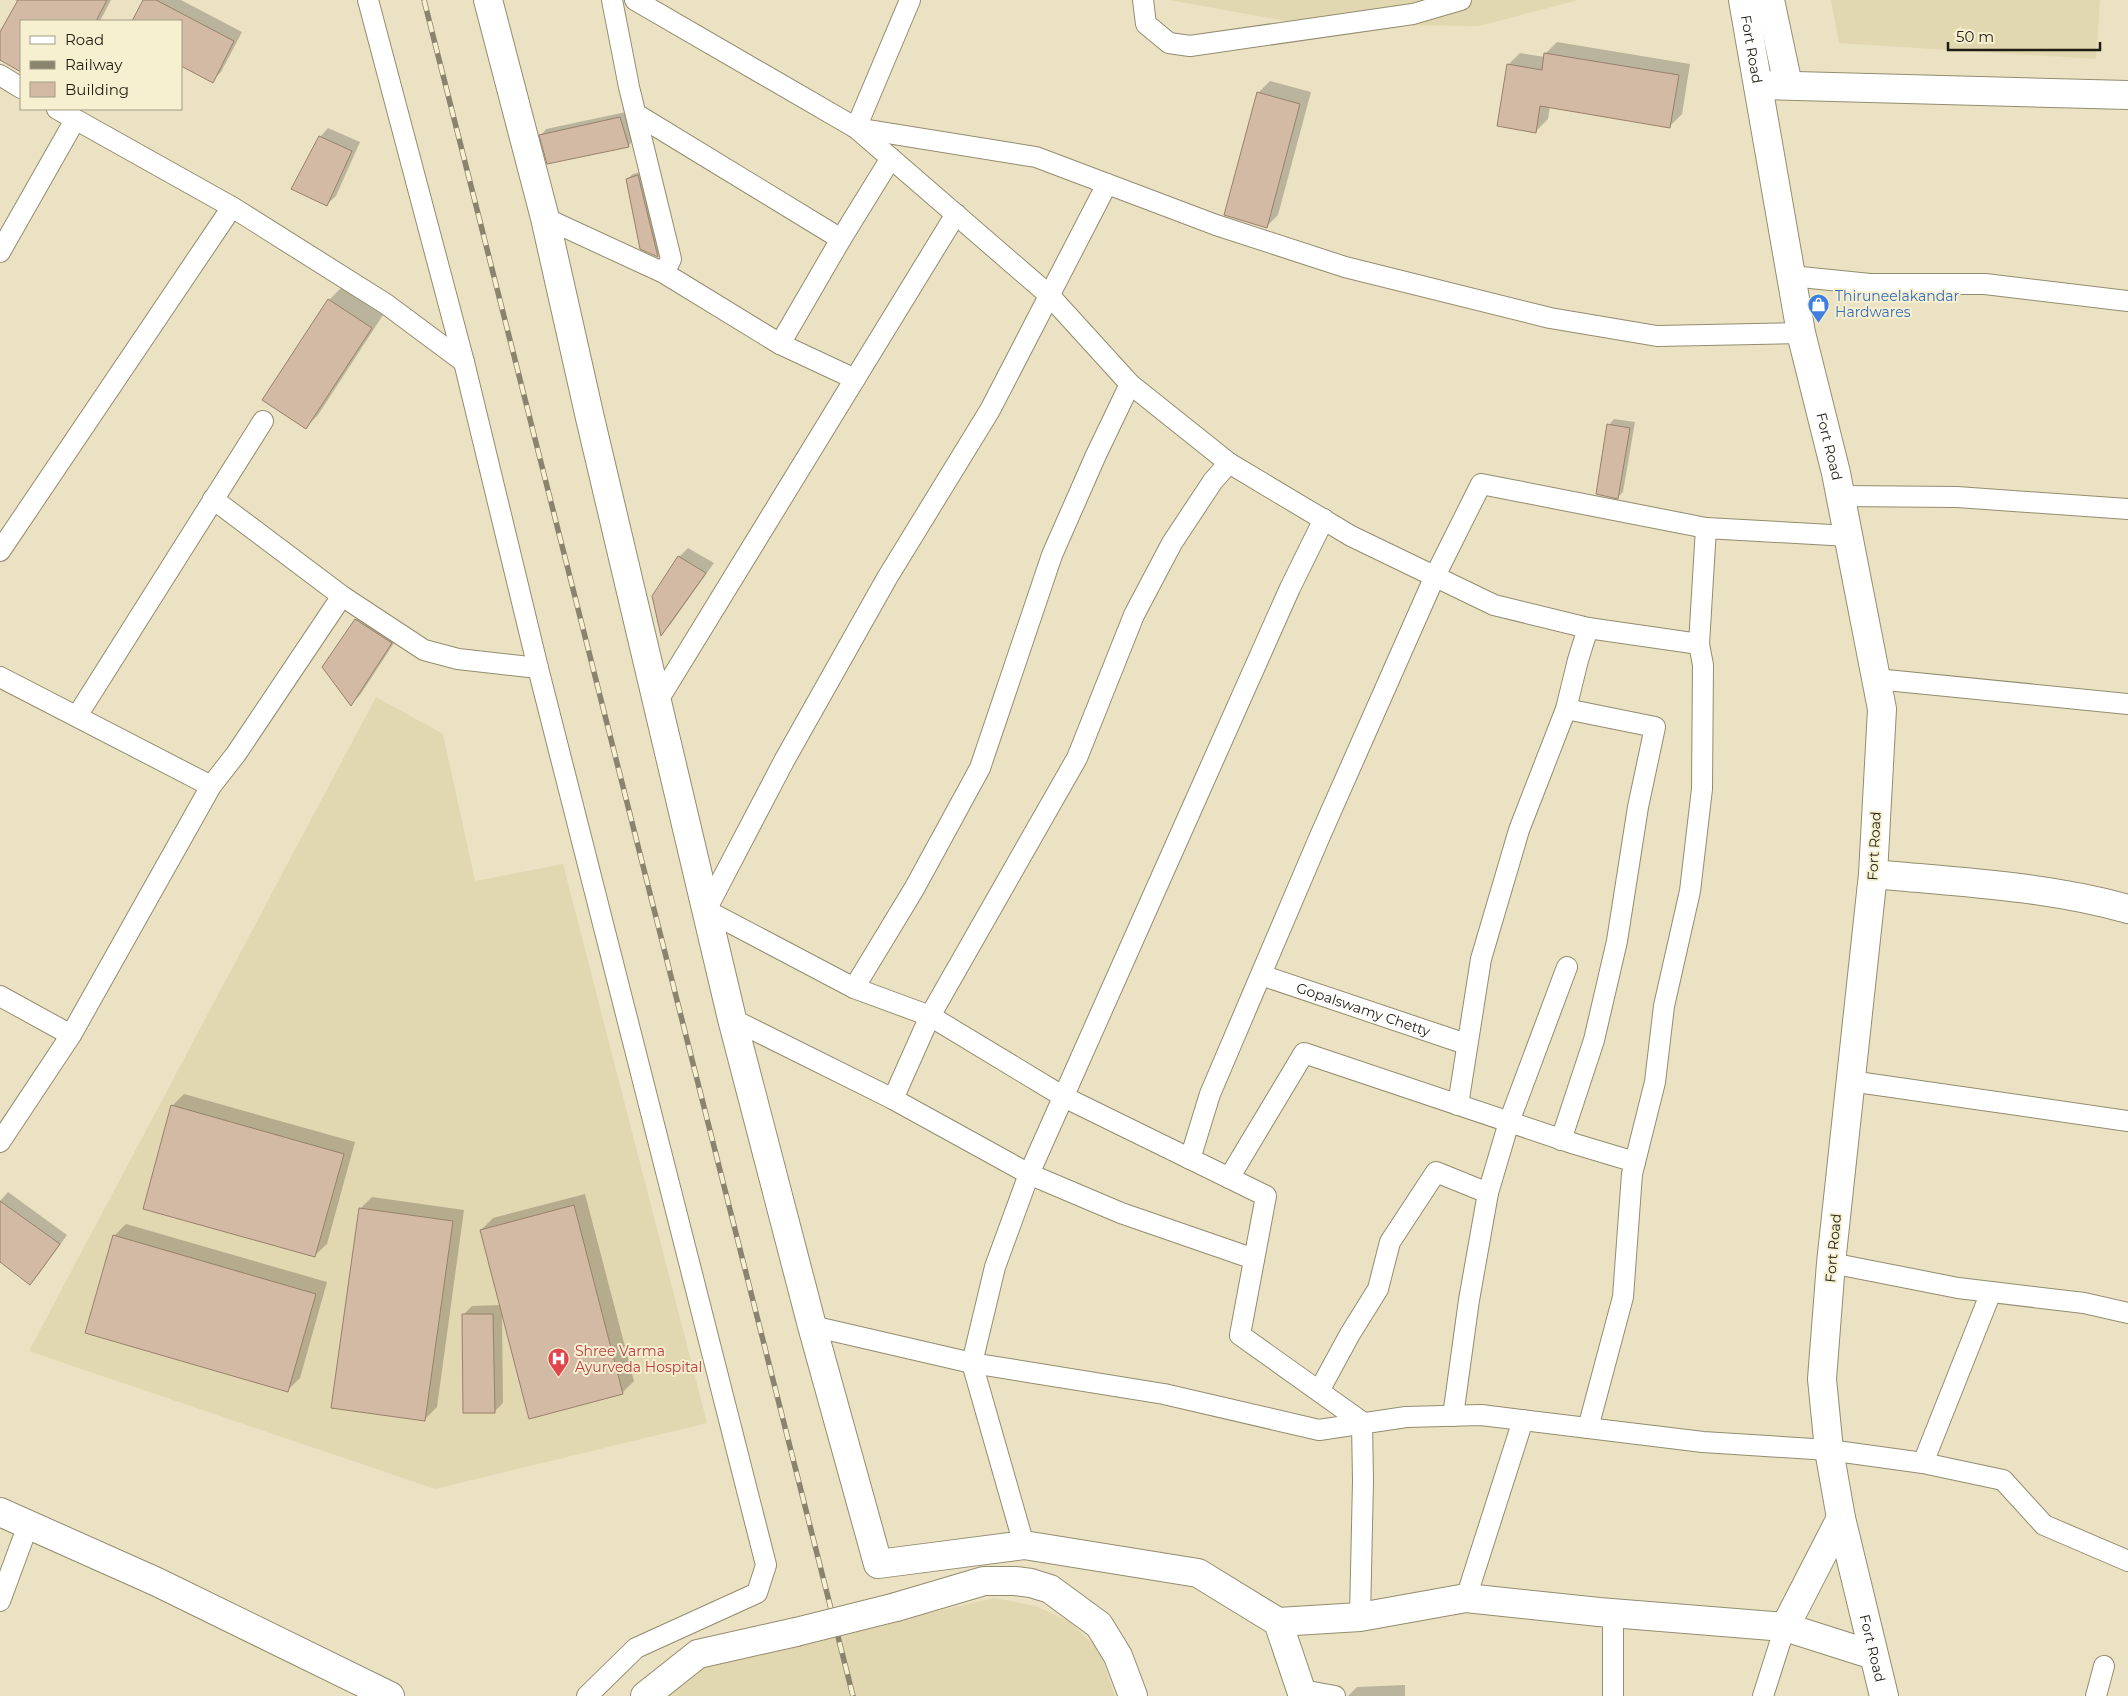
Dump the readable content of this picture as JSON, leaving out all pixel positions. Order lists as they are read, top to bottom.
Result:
{
  "streets": {
    "street": ["Fort Road", "Gopalswamy Chetty"]
  },
  "places": {
    "shop": ["Thiruneelakandar Hardwares"],
    "hospital": ["Shree Varma Ayurveda Hospital"]
  },
  "legend": ["Road", "Railway", "Building"],
  "scale_bar": "50 m"
}
